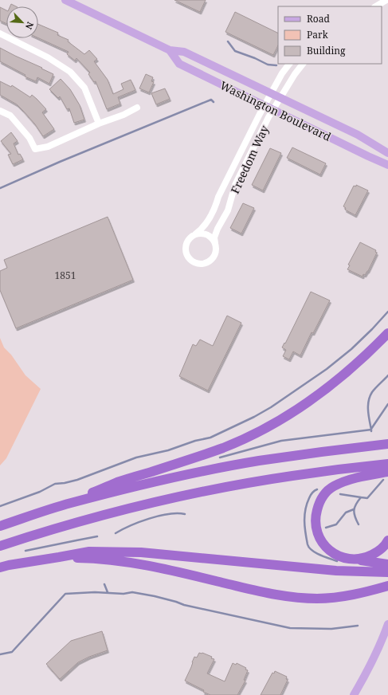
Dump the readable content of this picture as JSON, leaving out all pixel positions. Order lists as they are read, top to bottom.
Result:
{
  "streets": {
    "main road": ["Washington Boulevard"],
    "street": ["Freedom Way"]
  },
  "crossings": [
    ["Washington Boulevard", "Freedom Way"]
  ],
  "house_numbers": ["1851"],
  "legend": ["Road", "Park", "Building"],
  "north": "bottom right"
}
